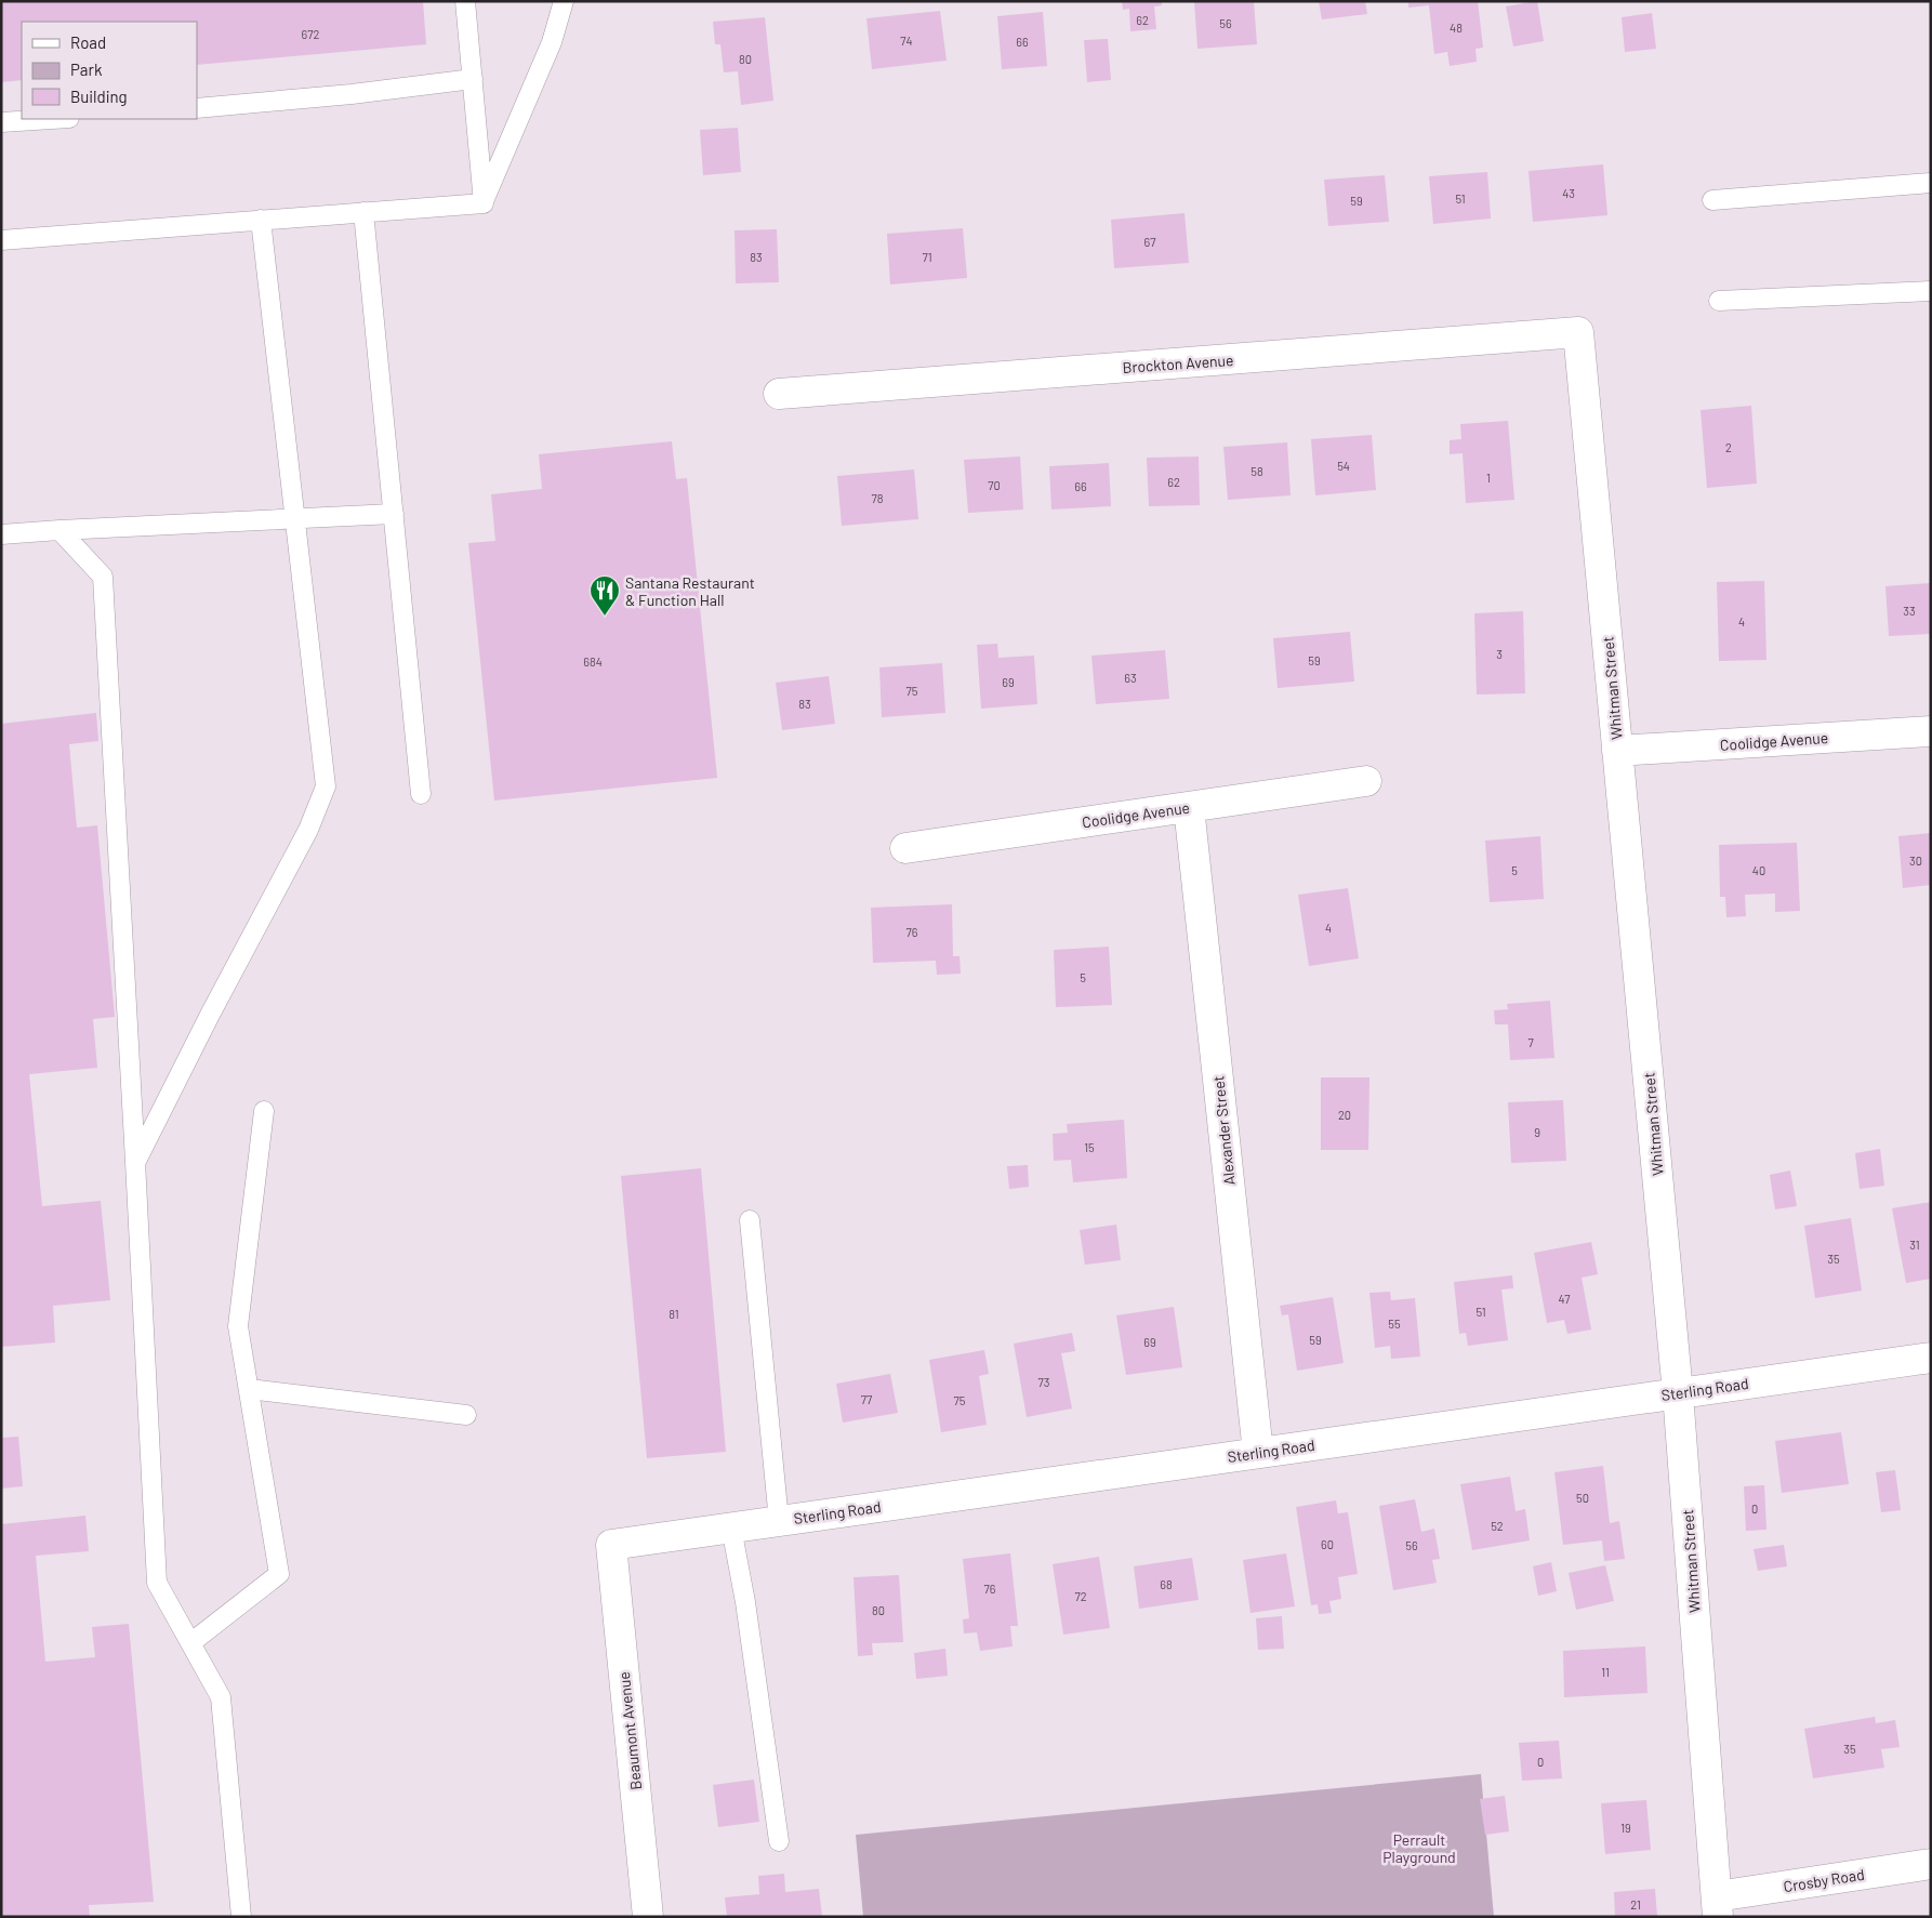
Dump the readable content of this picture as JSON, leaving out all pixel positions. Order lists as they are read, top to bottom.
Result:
{
  "streets": {
    "street": [
      "Brockton Avenue",
      "Whitman Street",
      "Coolidge Avenue",
      "Alexander Street",
      "Sterling Road",
      "Beaumont Avenue",
      "Crosby Road"
    ]
  },
  "crossings": [
    ["Brockton Avenue", "Whitman Street"],
    ["Whitman Street", "Coolidge Avenue"],
    ["Whitman Street", "Sterling Road"],
    ["Whitman Street", "Crosby Road"],
    ["Coolidge Avenue", "Alexander Street"],
    ["Alexander Street", "Sterling Road"],
    ["Sterling Road", "Beaumont Avenue"]
  ],
  "parks": ["Perrault Playground"],
  "places": {
    "restaurant": ["Santana Restaurant & Function Hall"]
  },
  "house_numbers": [
    "62",
    "56",
    "48",
    "672",
    "74",
    "66",
    "80",
    "43",
    "51",
    "59",
    "67",
    "83",
    "71",
    "2",
    "54",
    "58",
    "1",
    "62",
    "70",
    "66",
    "78",
    "33",
    "4",
    "3",
    "59",
    "684",
    "63",
    "69",
    "75",
    "83",
    "30",
    "5",
    "40",
    "4",
    "76",
    "5",
    "7",
    "20",
    "9",
    "15",
    "31",
    "35",
    "47",
    "51",
    "81",
    "55",
    "59",
    "69",
    "73",
    "77",
    "75",
    "50",
    "0",
    "52",
    "60",
    "56",
    "68",
    "76",
    "72",
    "80",
    "11",
    "35",
    "0",
    "19",
    "21"
  ],
  "legend": ["Road", "Park", "Building"]
}
